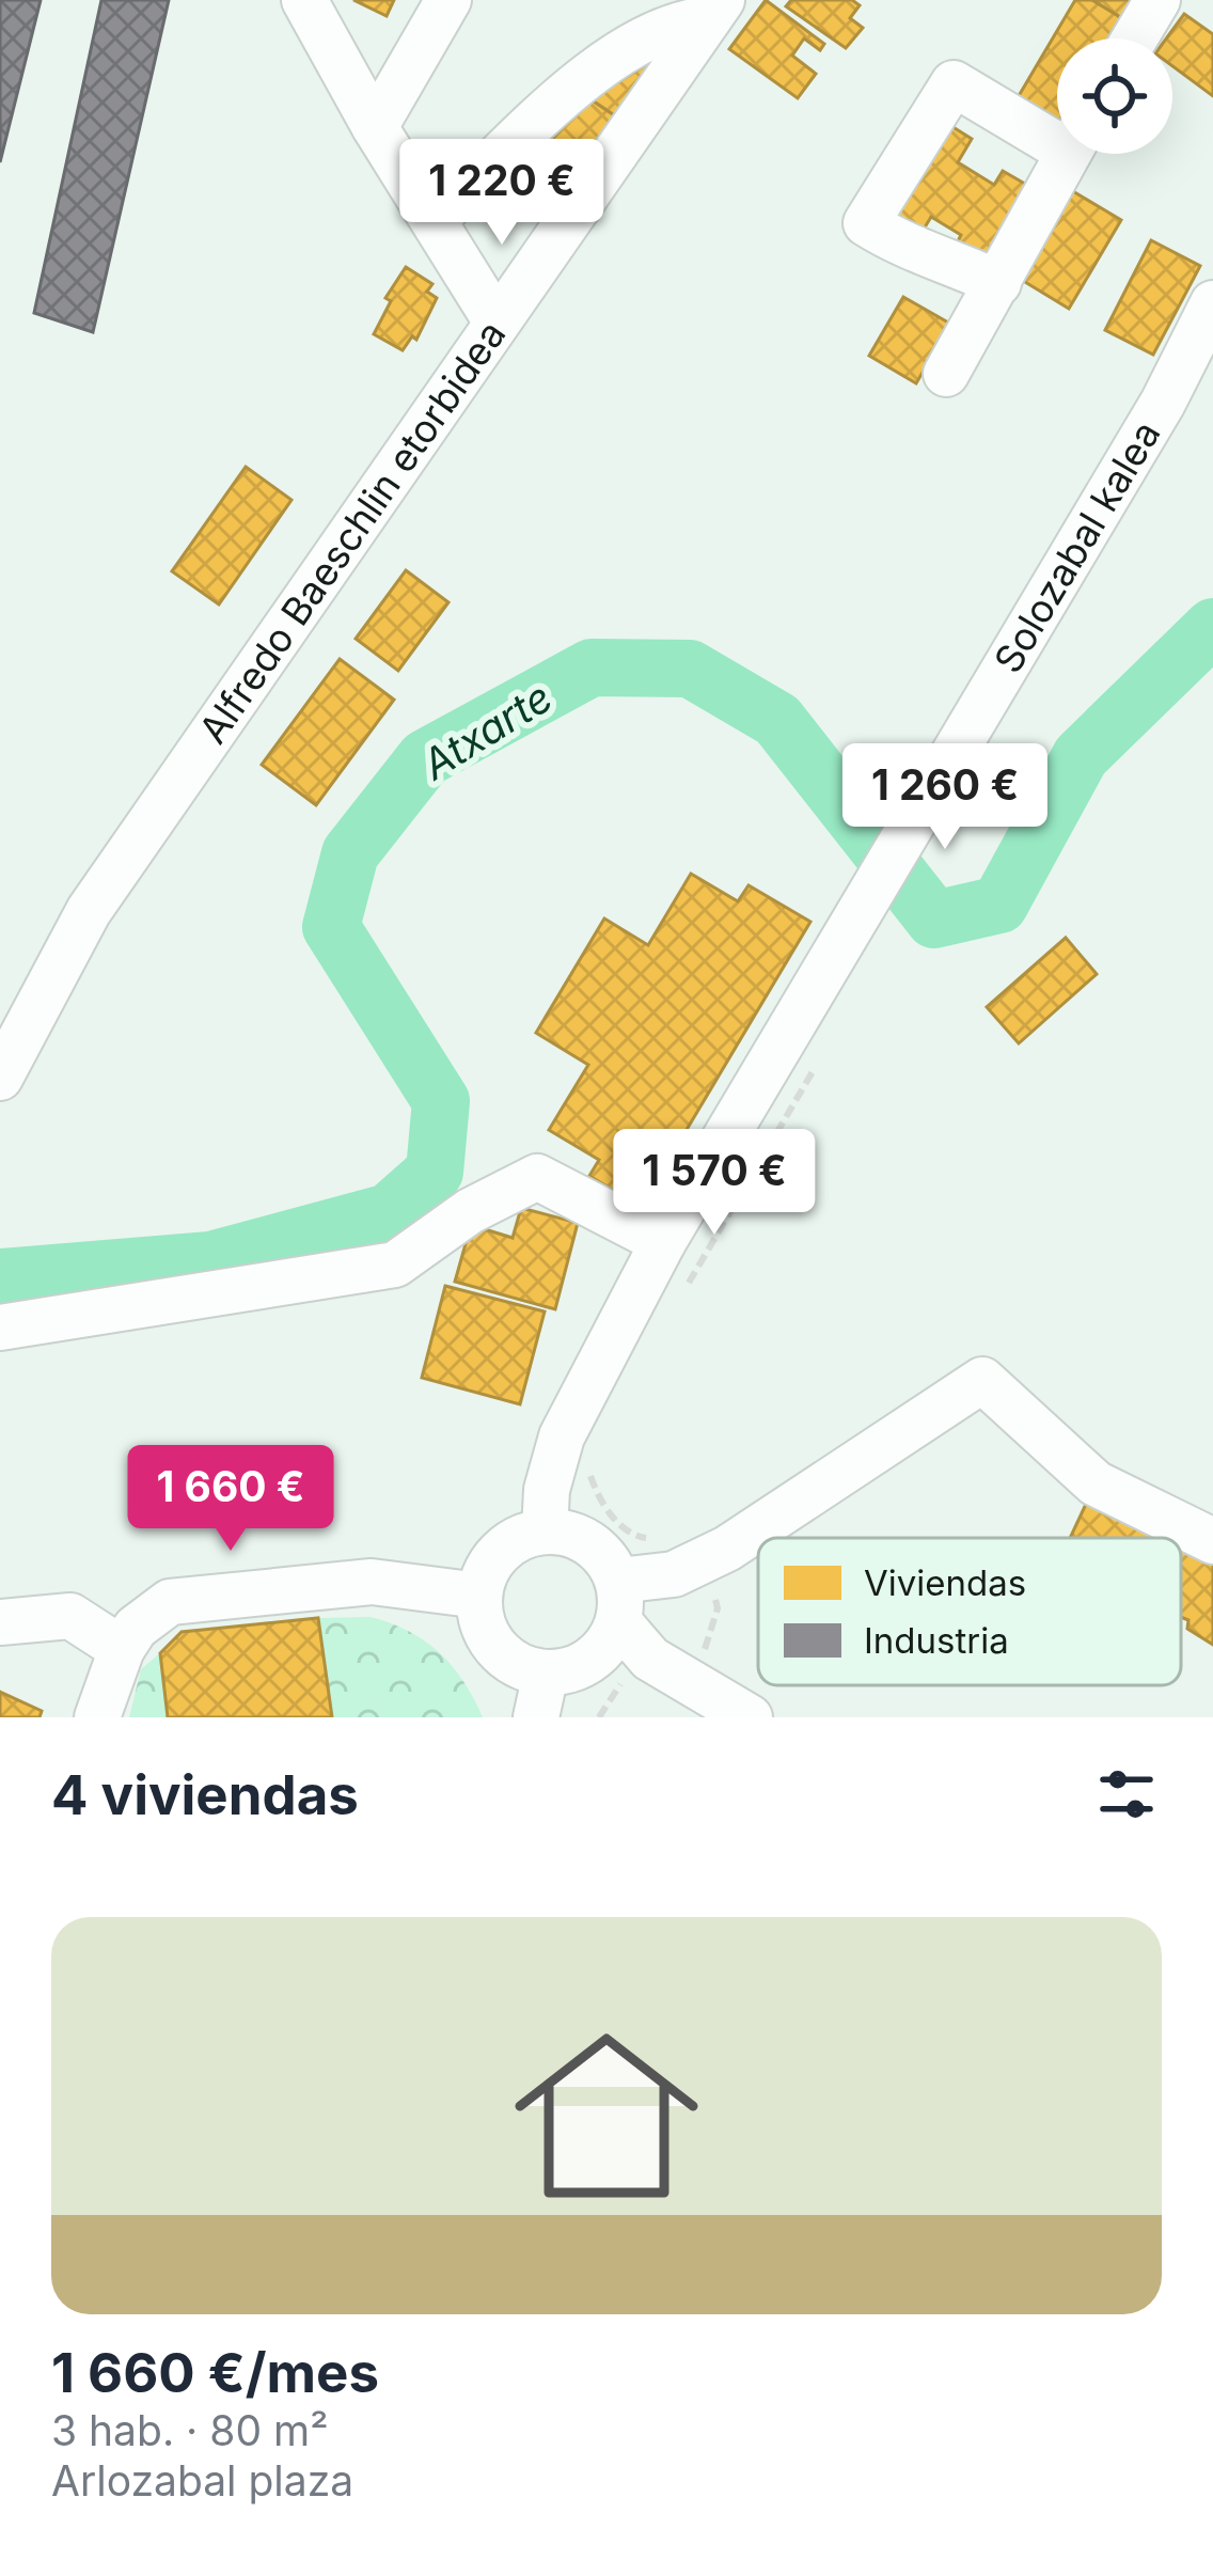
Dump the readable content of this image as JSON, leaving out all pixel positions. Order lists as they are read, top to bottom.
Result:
{
  "streets": {
    "street": ["Alfredo Baeschlin etorbidea", "Solozabal kalea"]
  },
  "water": ["Atxarte"],
  "legend": ["Viviendas", "Industria"],
  "page": {
    "price": [
      "1 220 €",
      "1 260 €",
      "1 570 €",
      "1 660 €"
    ],
    "heading": "4 viviendas",
    "list": [
      {
        "name": "1 660 €/mes",
        "note": "3 hab. · 80 m² · Arlozabal plaza"
      }
    ]
  }
}
